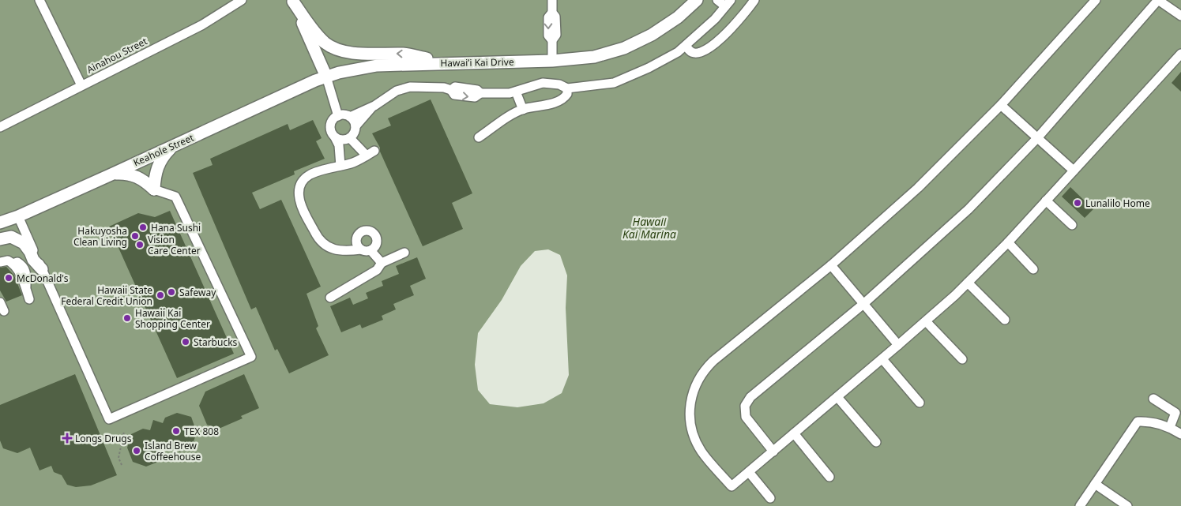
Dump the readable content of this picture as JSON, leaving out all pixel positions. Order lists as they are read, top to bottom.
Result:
{
  "streets": {
    "main road": ["Hawai’i Kai Drive", "Keahole Street"],
    "street": ["Ainahou Street"]
  },
  "crossings": [
    ["Hawai’i Kai Drive", "Keahole Street"]
  ],
  "water": ["Hawaii Kai Marina"],
  "places": {
    "other": [
      "Lunalilo Home",
      "Hana Sushi",
      "Hakuyosha Clean Living",
      "Vision Care Center",
      "McDonald's",
      "Safeway",
      "Hawaii State Federal Credit Union",
      "Hawaii Kai Shopping Center",
      "Starbucks",
      "TEX 808",
      "Island Brew Coffeehouse"
    ],
    "health": ["Longs Drugs"]
  }
}
